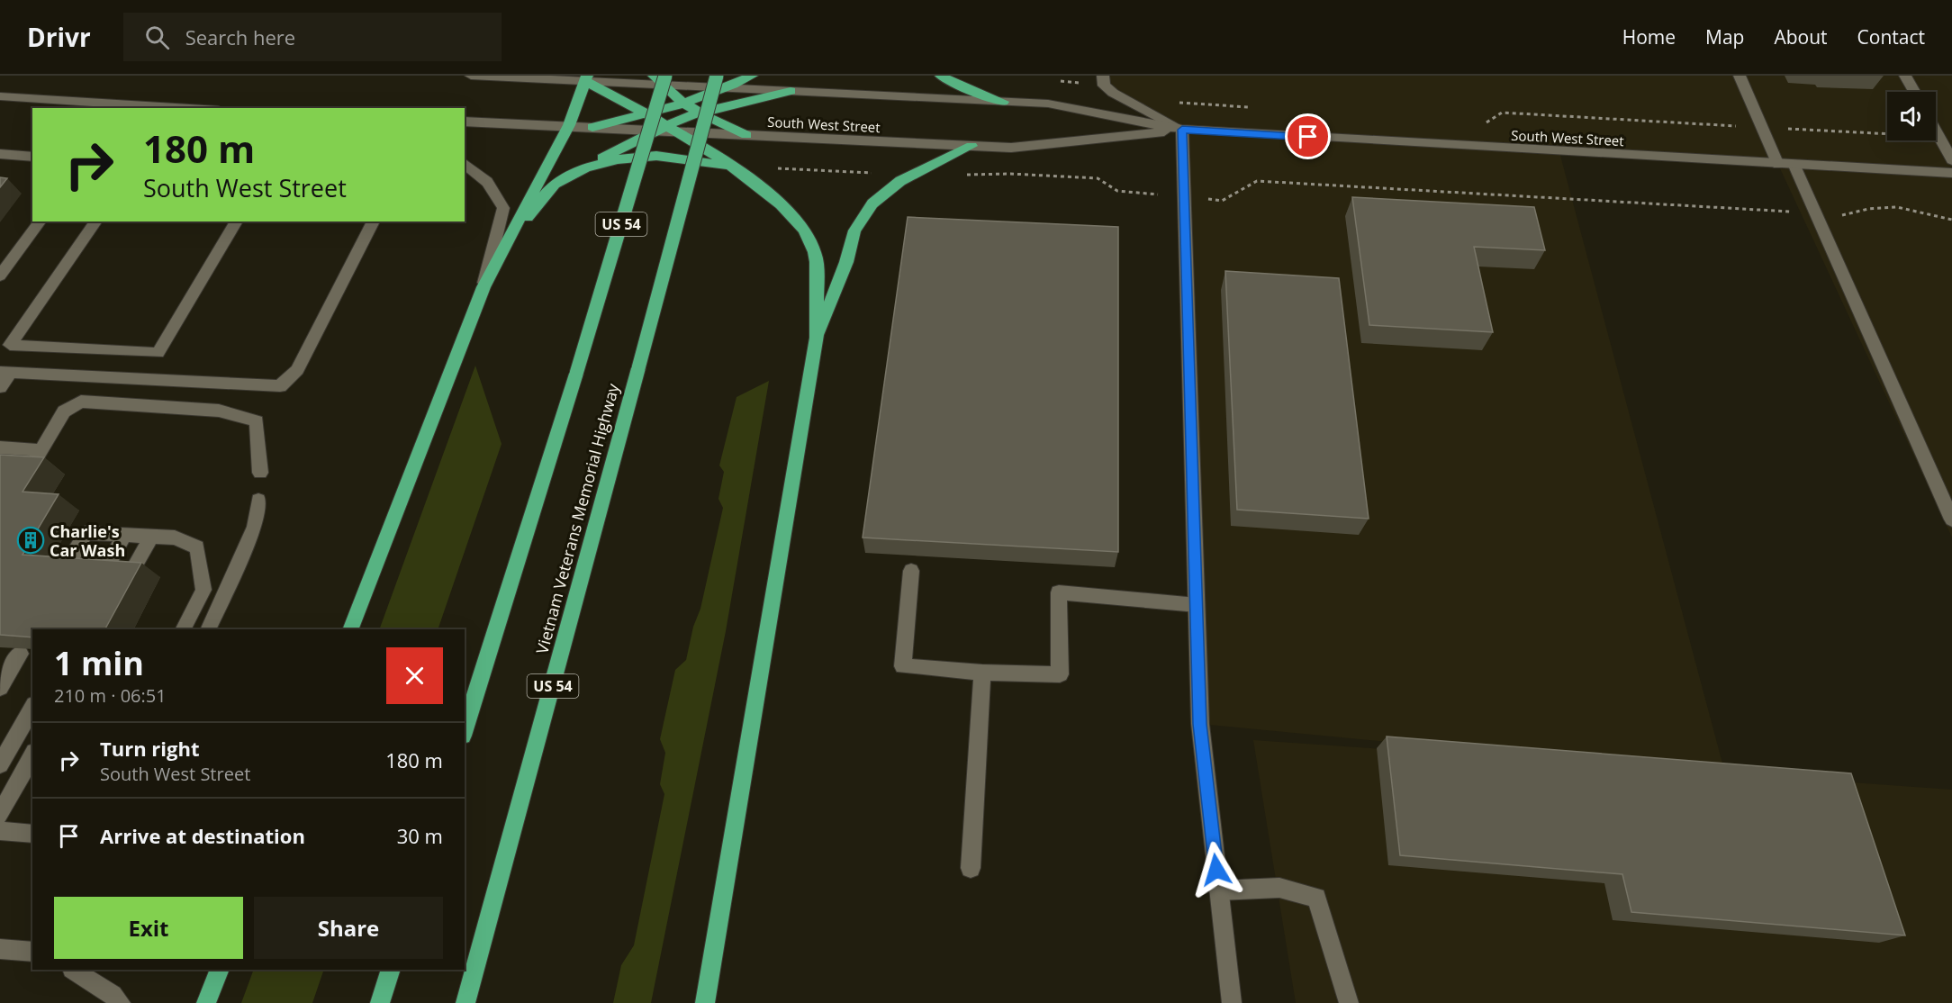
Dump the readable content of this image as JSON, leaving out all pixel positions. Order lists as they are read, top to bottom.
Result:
{
  "streets": {
    "highway": ["US 54", "Vietnam Veterans Memorial Highway"],
    "main road": ["South West Street"]
  },
  "crossings": [
    ["South West Street", "US 54"]
  ],
  "places": {
    "building": ["Charlie's Car Wash"]
  },
  "page": {
    "header": "Drivr",
    "search": "Search here",
    "nav": [
      "Home",
      "Map",
      "About",
      "Contact"
    ],
    "turn": ["180 m", "South West Street"],
    "heading": ["1 min", "210 m · 06:51"],
    "list": [
      {
        "name": "Turn right",
        "note": "South West Street",
        "value": "180 m"
      },
      {
        "name": "Arrive at destination",
        "value": "30 m"
      }
    ],
    "buttons": ["Exit", "Share"]
  }
}
